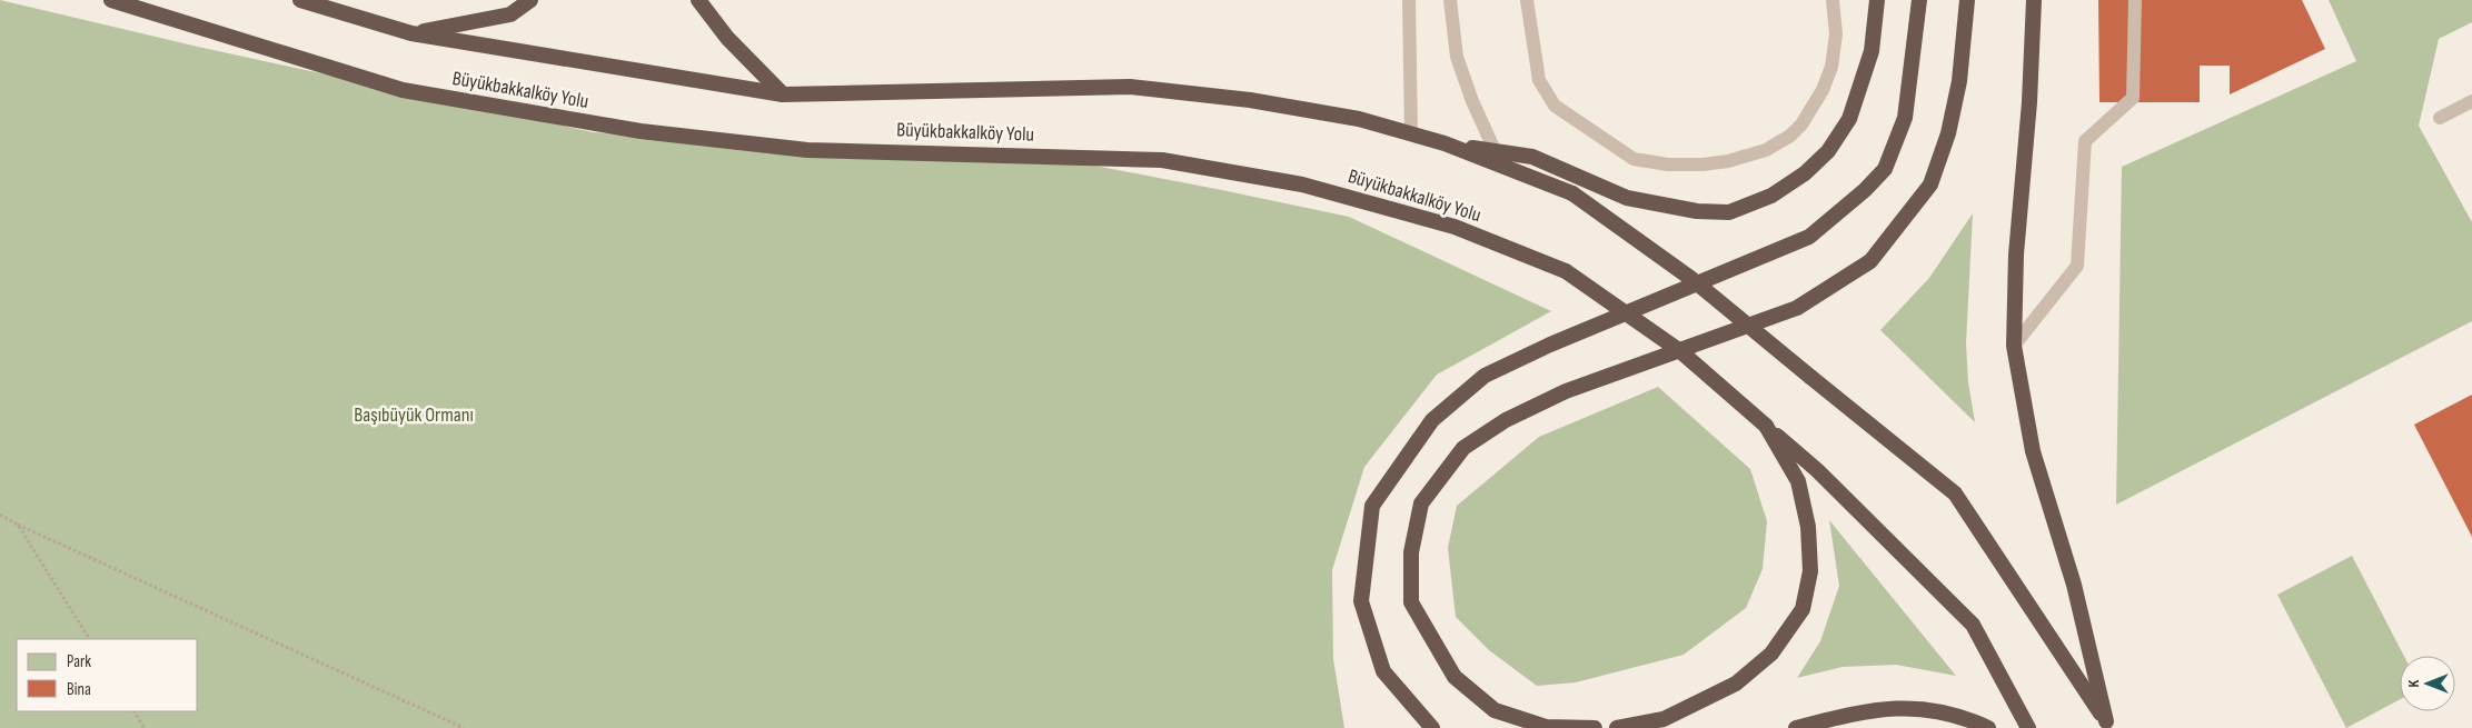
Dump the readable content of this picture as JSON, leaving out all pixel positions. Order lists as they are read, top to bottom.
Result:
{
  "streets": {
    "highway": ["Büyükbakkalköy Yolu"]
  },
  "parks": ["Başıbüyük Ormanı"],
  "legend": ["Park", "Bina"],
  "north": "left"
}
